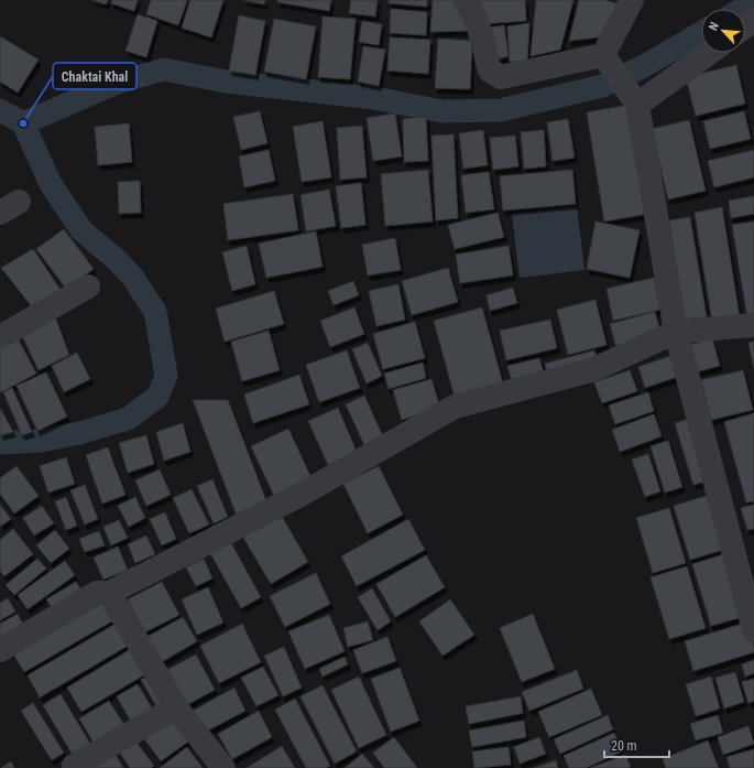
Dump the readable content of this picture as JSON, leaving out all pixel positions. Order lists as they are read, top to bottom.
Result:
{
  "places": ["Chaktai Khal"],
  "scale_bar": "20 m",
  "north": "top left"
}
